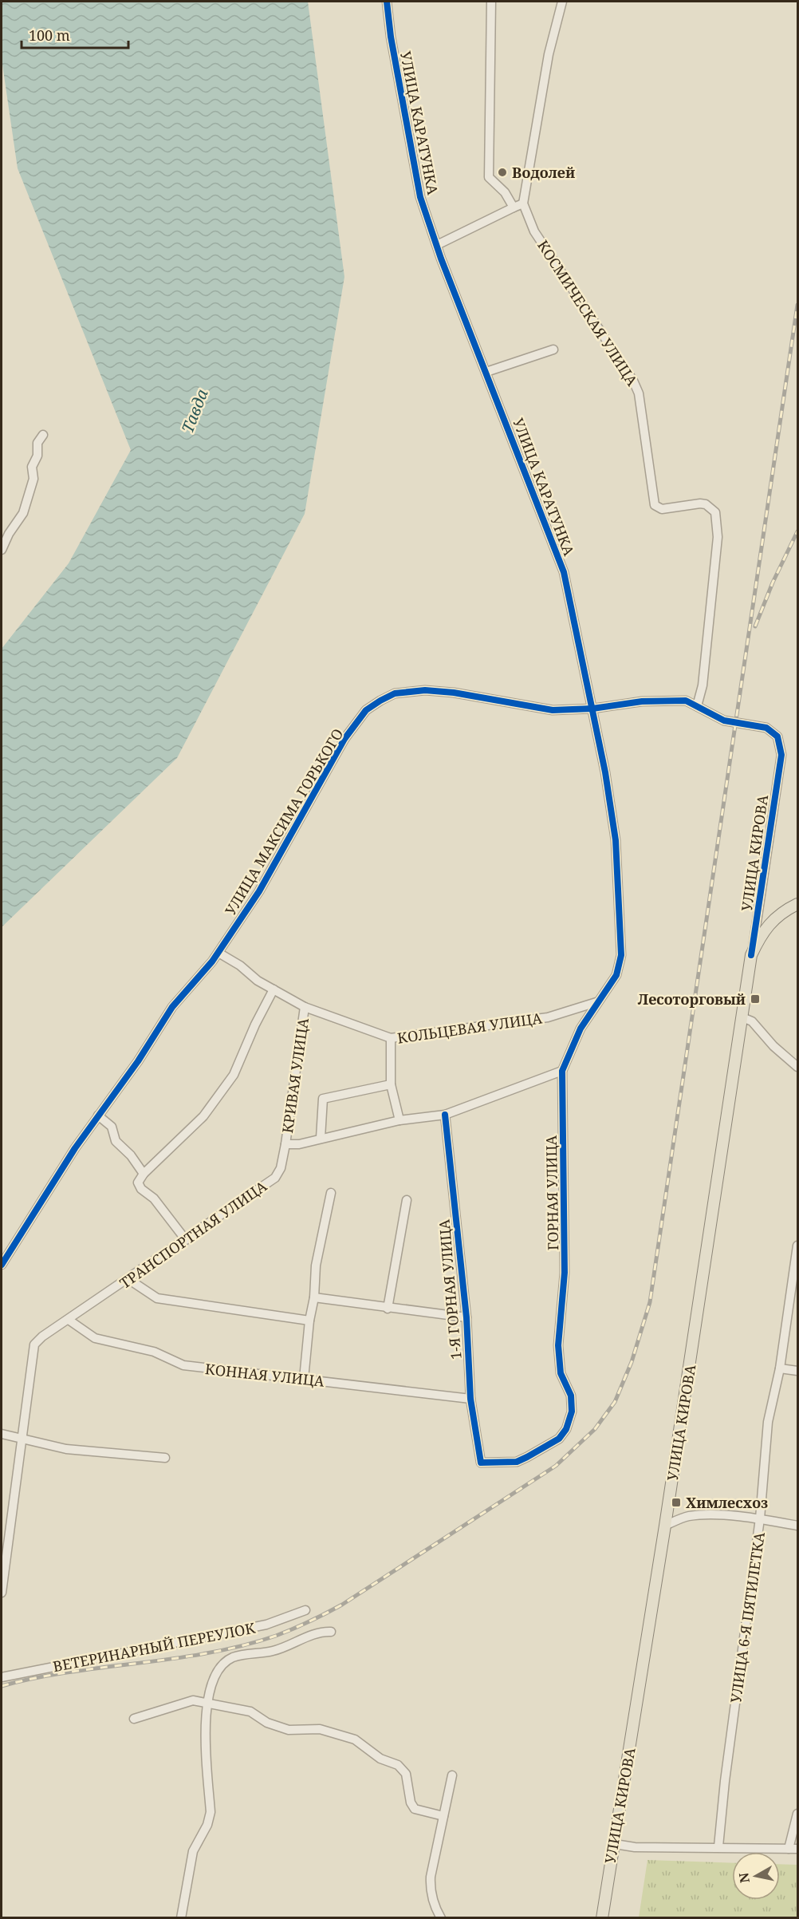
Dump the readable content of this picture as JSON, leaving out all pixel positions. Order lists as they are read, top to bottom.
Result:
{
  "streets": {
    "main road": ["УЛИЦА КИРОВА"],
    "street": [
      "УЛИЦА КАРАТУНКА",
      "КОСМИЧЕСКАЯ УЛИЦА",
      "УЛИЦА МАКСИМА ГОРЬКОГО",
      "КОЛЬЦЕВАЯ УЛИЦА",
      "КРИВАЯ УЛИЦА",
      "ГОРНАЯ УЛИЦА",
      "ТРАНСПОРТНАЯ УЛИЦА",
      "1-Я ГОРНАЯ УЛИЦА",
      "КОННАЯ УЛИЦА",
      "УЛИЦА 6-Я ПЯТИЛЕТКА",
      "ВЕТЕРИНАРНЫЙ ПЕРЕУЛОК"
    ]
  },
  "crossings": [
    ["УЛИЦА КАРАТУНКА", "УЛИЦА МАКСИМА ГОРЬКОГО"],
    ["УЛИЦА КАРАТУНКА", "ГОРНАЯ УЛИЦА"],
    ["КОСМИЧЕСКАЯ УЛИЦА", "УЛИЦА МАКСИМА ГОРЬКОГО"],
    ["УЛИЦА МАКСИМА ГОРЬКОГО", "УЛИЦА КИРОВА"],
    ["УЛИЦА МАКСИМА ГОРЬКОГО", "КОЛЬЦЕВАЯ УЛИЦА"],
    ["КОЛЬЦЕВАЯ УЛИЦА", "КРИВАЯ УЛИЦА"],
    ["КОЛЬЦЕВАЯ УЛИЦА", "ГОРНАЯ УЛИЦА"],
    ["КРИВАЯ УЛИЦА", "ТРАНСПОРТНАЯ УЛИЦА"],
    ["ГОРНАЯ УЛИЦА", "1-Я ГОРНАЯ УЛИЦА"],
    ["ТРАНСПОРТНАЯ УЛИЦА", "КОННАЯ УЛИЦА"],
    ["1-Я ГОРНАЯ УЛИЦА", "КОННАЯ УЛИЦА"]
  ],
  "water": ["Тавда"],
  "places": {
    "other": ["Водолей"],
    "transit": ["Лесоторговый", "Химлесхоз"]
  },
  "scale_bar": "100 m",
  "north": "left"
}
